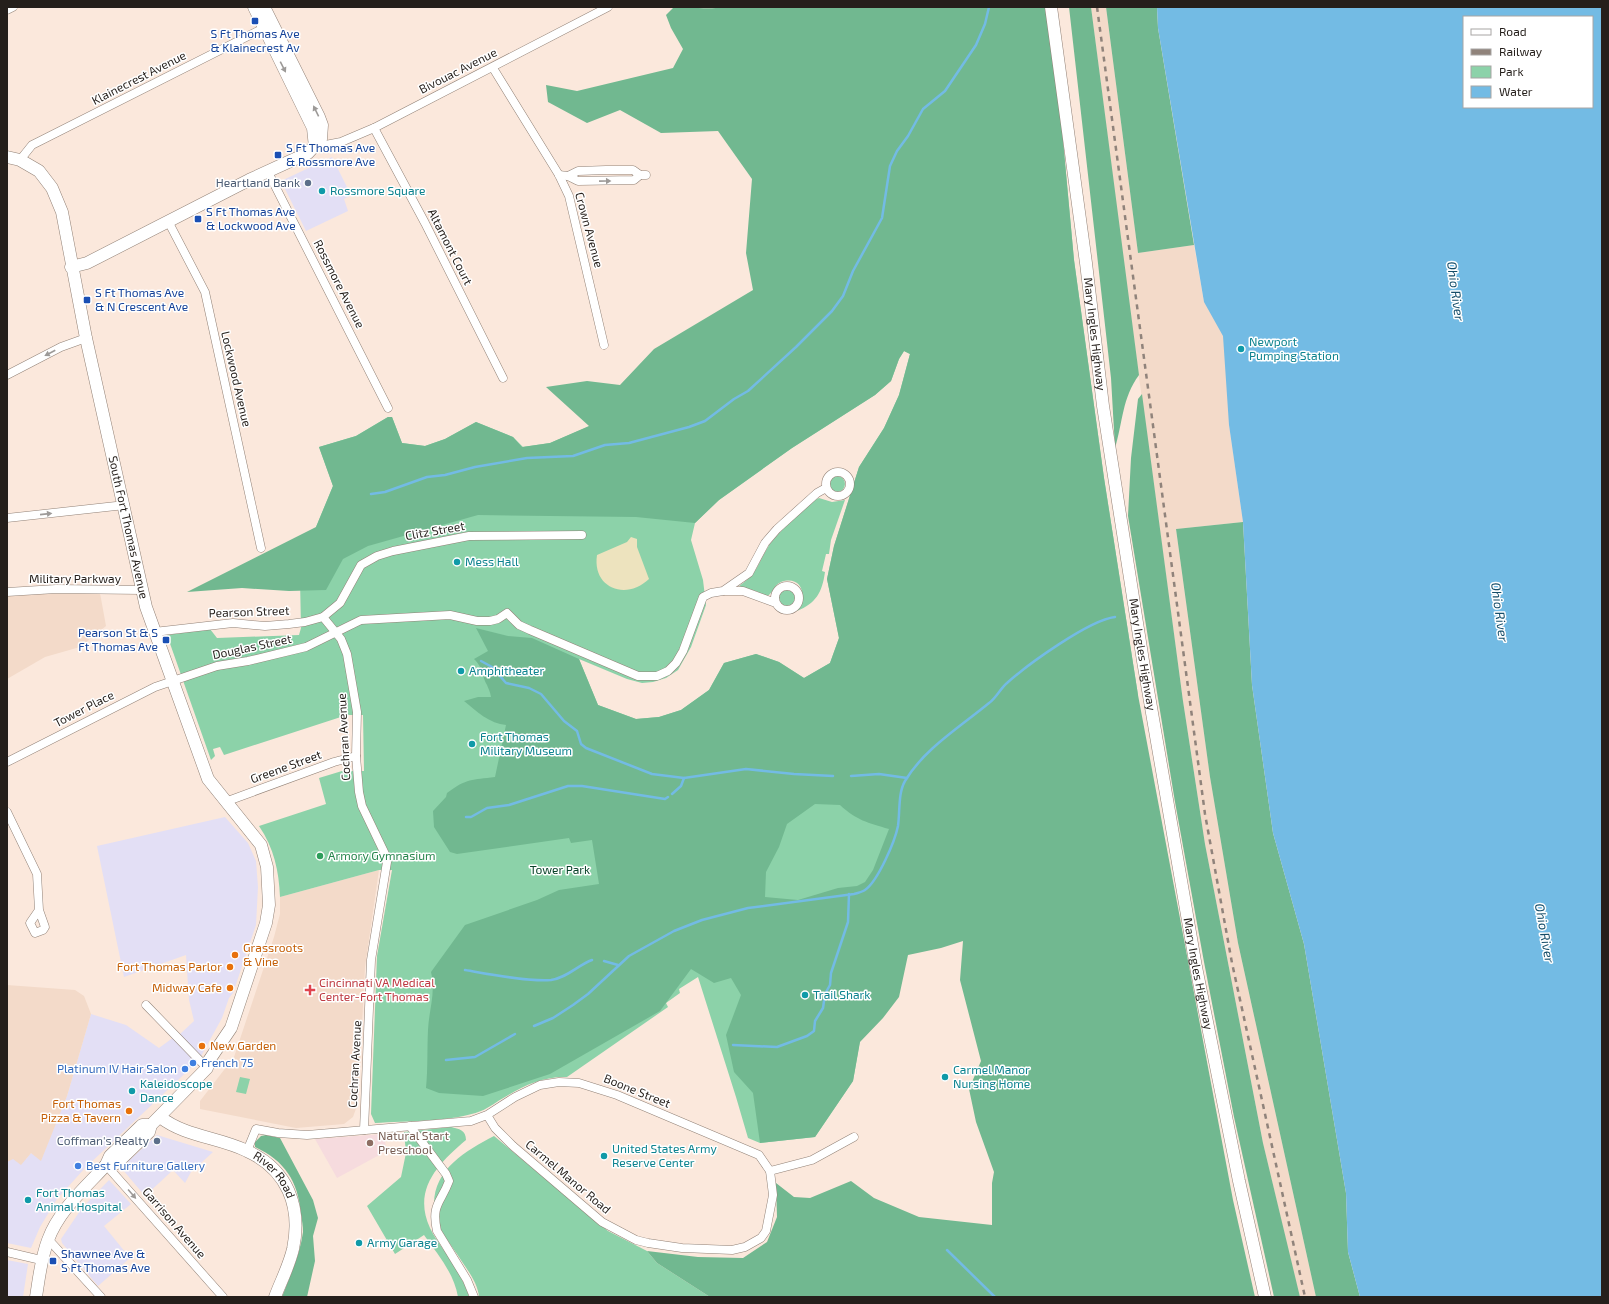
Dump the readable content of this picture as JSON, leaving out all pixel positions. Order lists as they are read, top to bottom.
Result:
{
  "streets": {
    "main road": ["Mary Ingles Highway", "South Fort Thomas Avenue", "River Road"],
    "street": [
      "Bivouac Avenue",
      "Klainecrest Avenue",
      "Crown Avenue",
      "Altamont Court",
      "Rossmore Avenue",
      "Lockwood Avenue",
      "Clitz Street",
      "Military Parkway",
      "Pearson Street",
      "Douglas Street",
      "Tower Place",
      "Cochran Avenue",
      "Greene Street",
      "Boone Street",
      "Carmel Manor Road",
      "Garrison Avenue"
    ]
  },
  "crossings": [
    ["Bivouac Avenue", "Crown Avenue"],
    ["Bivouac Avenue", "Altamont Court"],
    ["Klainecrest Avenue", "South Fort Thomas Avenue"],
    ["South Fort Thomas Avenue", "Military Parkway"],
    ["South Fort Thomas Avenue", "Pearson Street"],
    ["South Fort Thomas Avenue", "Douglas Street"],
    ["South Fort Thomas Avenue", "Tower Place"],
    ["South Fort Thomas Avenue", "Greene Street"],
    ["South Fort Thomas Avenue", "River Road"],
    ["South Fort Thomas Avenue", "Garrison Avenue"],
    ["Clitz Street", "Pearson Street"],
    ["Douglas Street", "Tower Place"],
    ["Douglas Street", "Cochran Avenue"],
    ["Cochran Avenue", "Greene Street"],
    ["Boone Street", "Carmel Manor Road"]
  ],
  "one_way": ["Garrison Avenue"],
  "water": ["Ohio River"],
  "parks": ["Tower Park"],
  "places": {
    "transit": [
      "S Ft Thomas Ave & Klainecrest Av",
      "S Ft Thomas Ave & Rossmore Ave",
      "S Ft Thomas Ave & Lockwood Ave",
      "S Ft Thomas Ave & N Crescent Ave",
      "Pearson St & S Ft Thomas Ave",
      "Shawnee Ave & S Ft Thomas Ave"
    ],
    "other": [
      "Heartland Bank",
      "Rossmore Square",
      "Newport Pumping Station",
      "Mess Hall",
      "Amphitheater",
      "Fort Thomas Military Museum",
      "Armory Gymnasium",
      "Grassroots & Vine",
      "Fort Thomas Parlor",
      "Midway Cafe",
      "Trail Shark",
      "New Garden",
      "French 75",
      "Platinum IV Hair Salon",
      "Carmel Manor Nursing Home",
      "Kaleidoscope Dance",
      "Fort Thomas Pizza & Tavern",
      "Coffman's Realty",
      "Natural Start Preschool",
      "United States Army Reserve Center",
      "Best Furniture Gallery",
      "Fort Thomas Animal Hospital",
      "Army Garage"
    ],
    "health": ["Cincinnati VA Medical Center-Fort Thomas"]
  },
  "legend": [
    "Road",
    "Railway",
    "Park",
    "Water"
  ]
}
